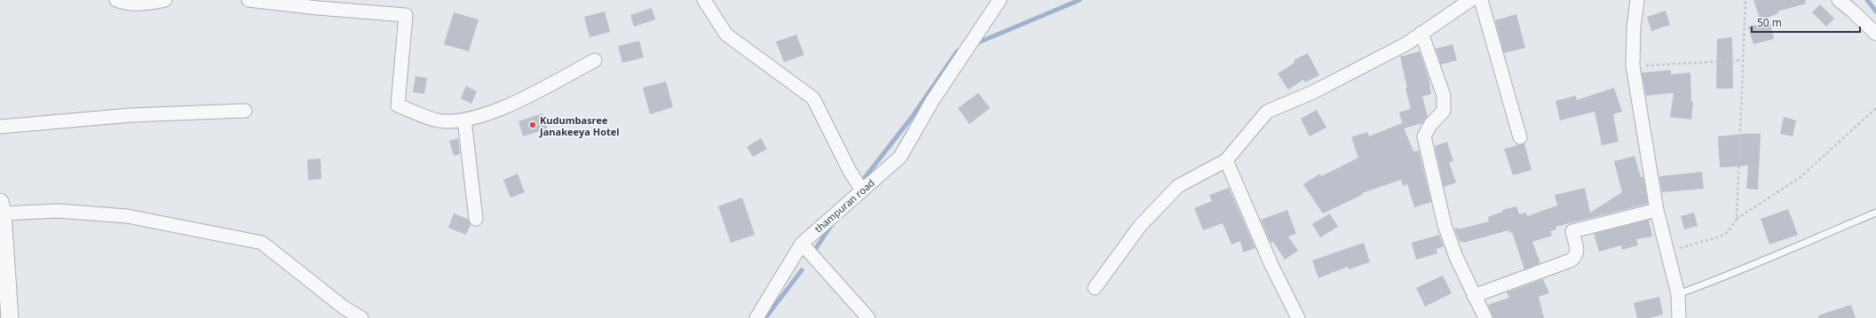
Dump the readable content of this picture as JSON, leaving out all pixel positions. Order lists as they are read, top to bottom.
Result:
{
  "streets": {
    "street": ["thampuran road"]
  },
  "places": ["Kudumbasree Janakeeya Hotel"],
  "scale_bar": "50 m"
}
